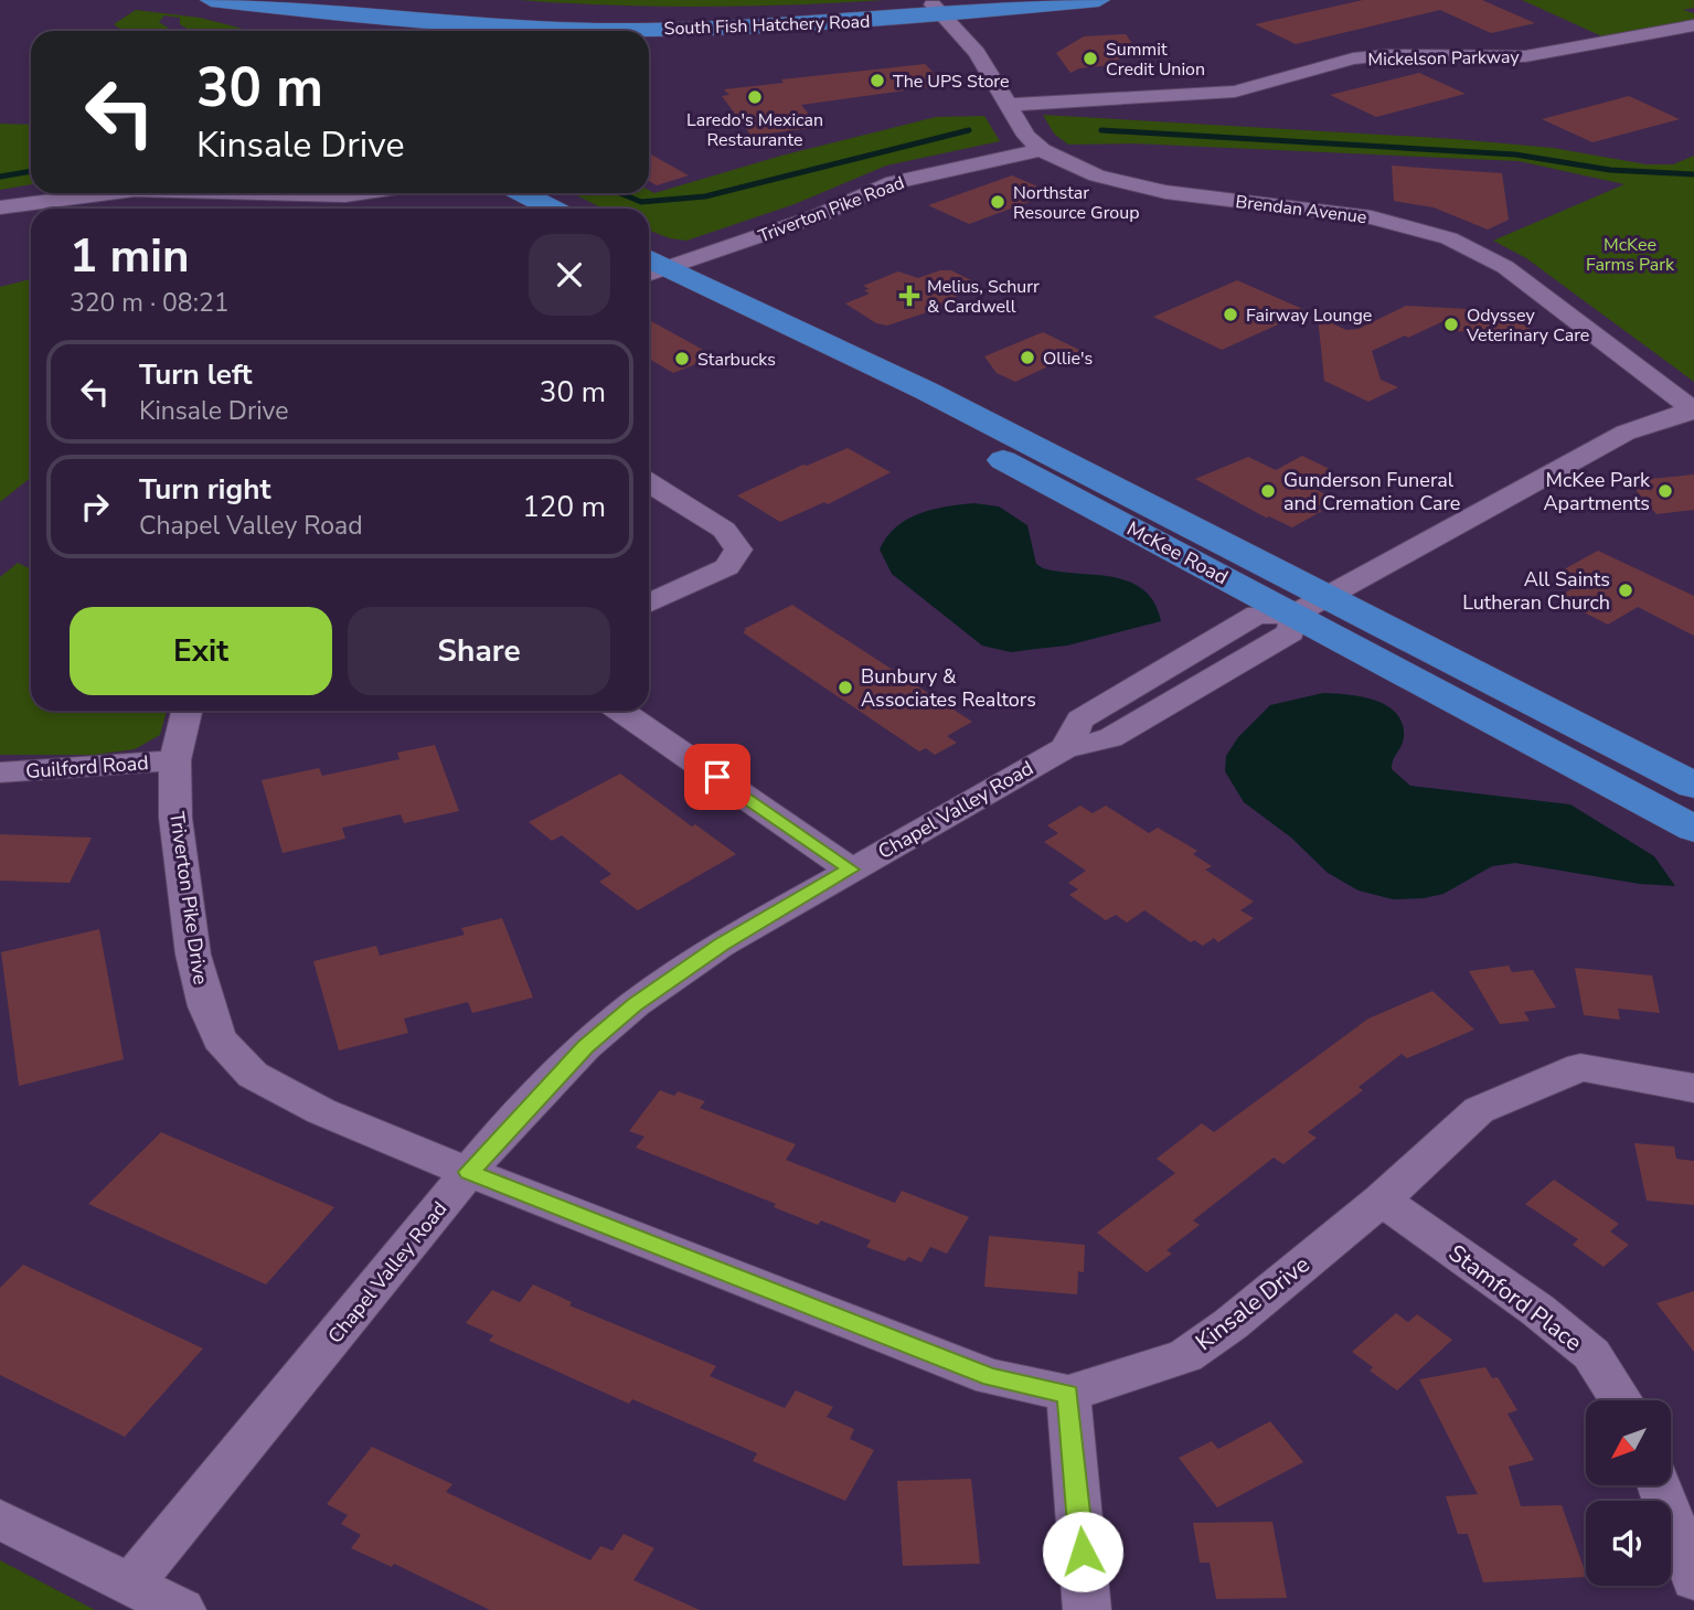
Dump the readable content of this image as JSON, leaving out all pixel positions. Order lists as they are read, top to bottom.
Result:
{
  "streets": {
    "main road": ["South Fish Hatchery Road", "McKee Road"],
    "street": [
      "Mickelson Parkway",
      "Triverton Pike Road",
      "Brendan Avenue",
      "Guilford Road",
      "Chapel Valley Road",
      "Triverton Pike Drive",
      "Stamford Place",
      "Kinsale Drive"
    ]
  },
  "crossings": [
    ["South Fish Hatchery Road", "Brendan Avenue"],
    ["Mickelson Parkway", "Brendan Avenue"],
    ["Triverton Pike Road", "Brendan Avenue"],
    ["Triverton Pike Road", "McKee Road"],
    ["Brendan Avenue", "Chapel Valley Road"],
    ["McKee Road", "Chapel Valley Road"],
    ["Guilford Road", "Triverton Pike Drive"],
    ["Chapel Valley Road", "Triverton Pike Drive"],
    ["Chapel Valley Road", "Kinsale Drive"],
    ["Triverton Pike Drive", "Kinsale Drive"],
    ["Stamford Place", "Kinsale Drive"]
  ],
  "parks": ["McKee Farms Park"],
  "places": {
    "other": [
      "Summit Credit Union",
      "The UPS Store",
      "Laredo's Mexican Restaurante",
      "Northstar Resource Group",
      "Fairway Lounge",
      "Odyssey Veterinary Care",
      "Ollie's",
      "Starbucks",
      "Gunderson Funeral and Cremation Care",
      "McKee Park Apartments",
      "All Saints Lutheran Church",
      "Bunbury & Associates Realtors"
    ],
    "health": ["Melius, Schurr & Cardwell"]
  },
  "north": "bottom left",
  "page": {
    "turn": ["30 m", "Kinsale Drive"],
    "heading": ["1 min", "320 m · 08:21"],
    "list": [
      {
        "name": "Turn left",
        "note": "Kinsale Drive",
        "value": "30 m"
      },
      {
        "name": "Turn right",
        "note": "Chapel Valley Road",
        "value": "120 m"
      }
    ],
    "buttons": ["Exit", "Share"]
  }
}
